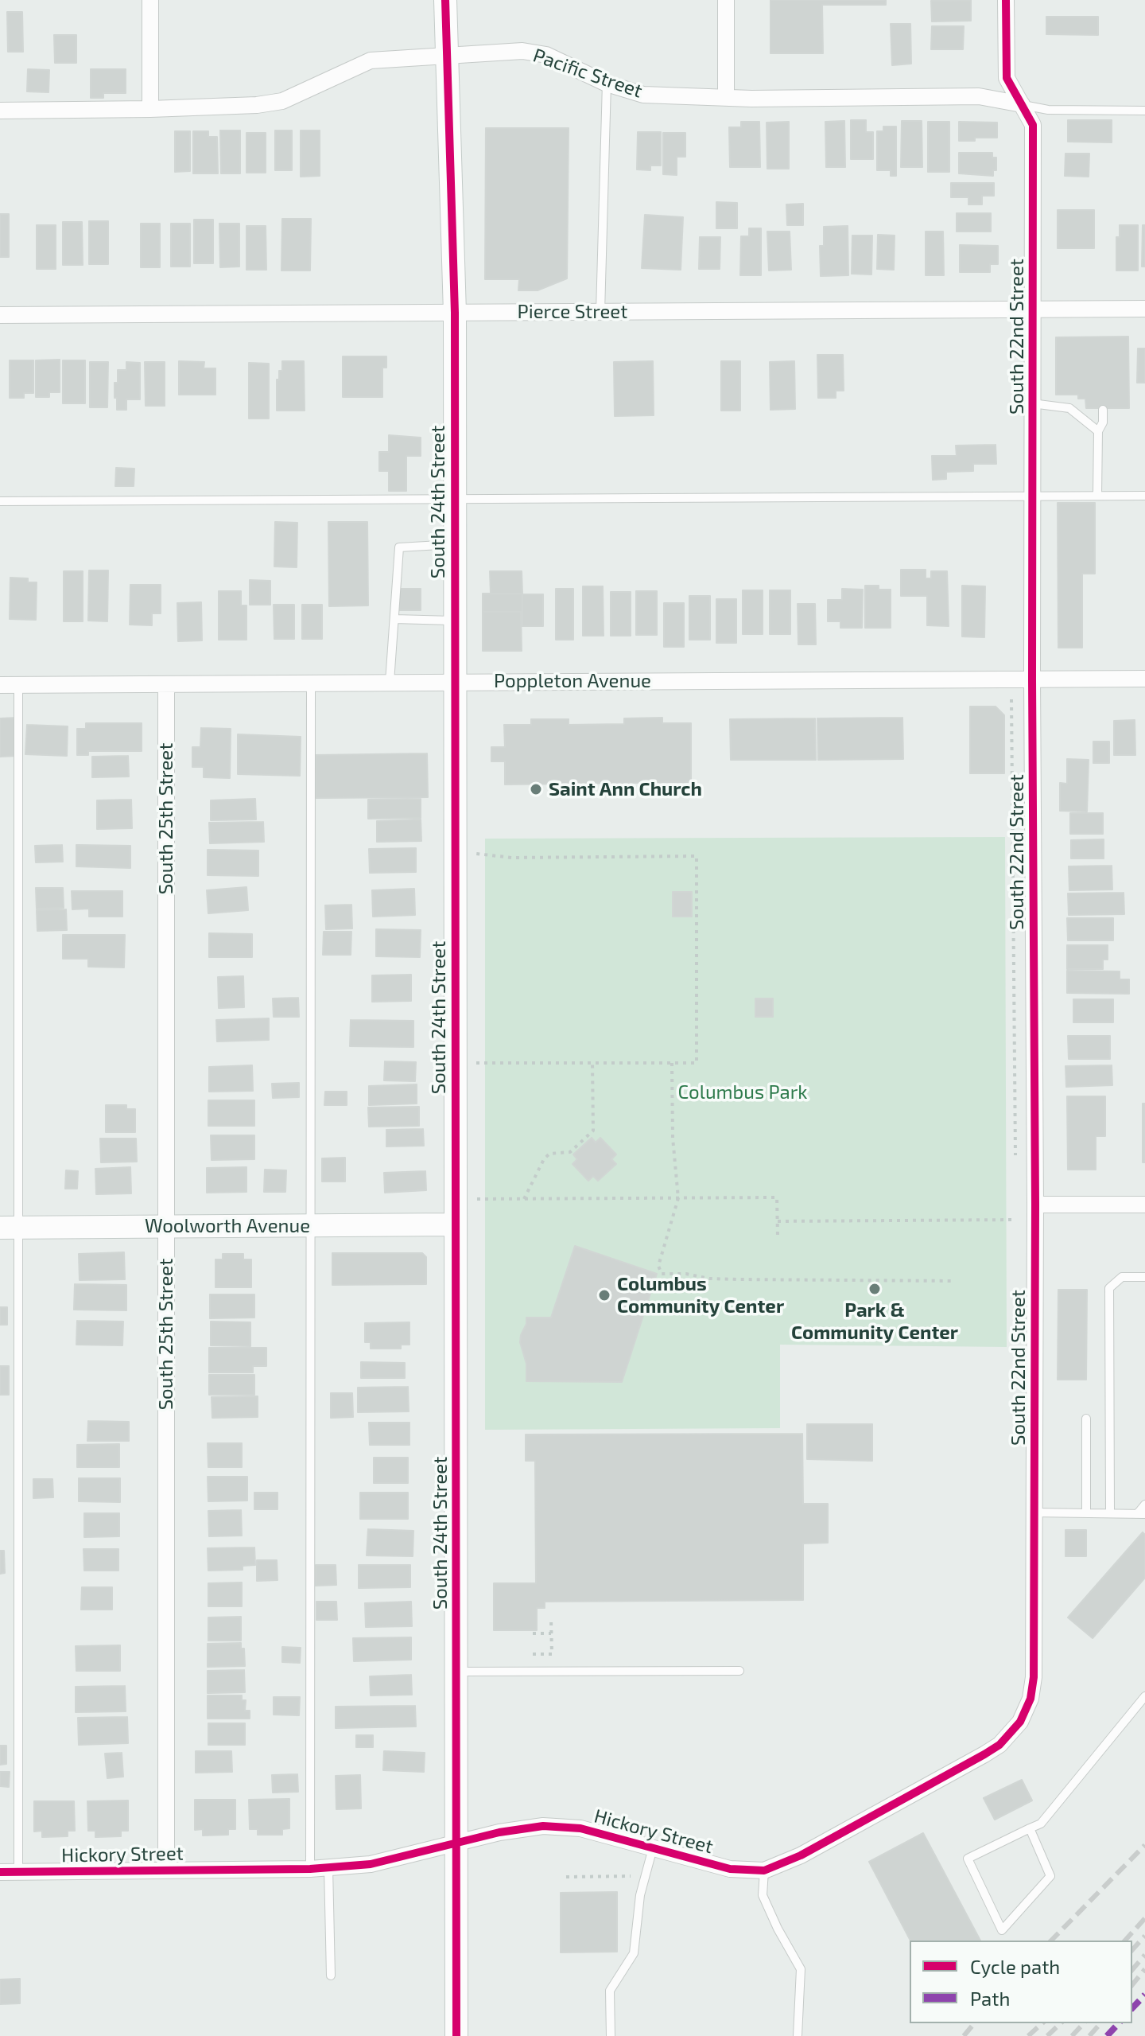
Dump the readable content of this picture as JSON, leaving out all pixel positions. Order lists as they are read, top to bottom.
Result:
{
  "streets": {
    "main road": ["South 24th Street", "Woolworth Avenue"],
    "street": [
      "Pacific Street",
      "Pierce Street",
      "South 22nd Street",
      "Poppleton Avenue",
      "South 25th Street",
      "Hickory Street"
    ]
  },
  "crossings": [
    ["Pacific Street", "South 22nd Street"],
    ["Pacific Street", "South 24th Street"],
    ["Pierce Street", "South 22nd Street"],
    ["Pierce Street", "South 24th Street"],
    ["South 22nd Street", "Poppleton Avenue"],
    ["South 22nd Street", "Hickory Street"],
    ["South 24th Street", "Poppleton Avenue"],
    ["South 24th Street", "Woolworth Avenue"],
    ["South 24th Street", "Hickory Street"],
    ["Poppleton Avenue", "South 25th Street"],
    ["South 25th Street", "Woolworth Avenue"],
    ["South 25th Street", "Hickory Street"]
  ],
  "parks": ["Columbus Park"],
  "places": ["Saint Ann Church", "Park & Community Center", "Columbus Community Center"],
  "legend": ["Cycle path", "Path"]
}
